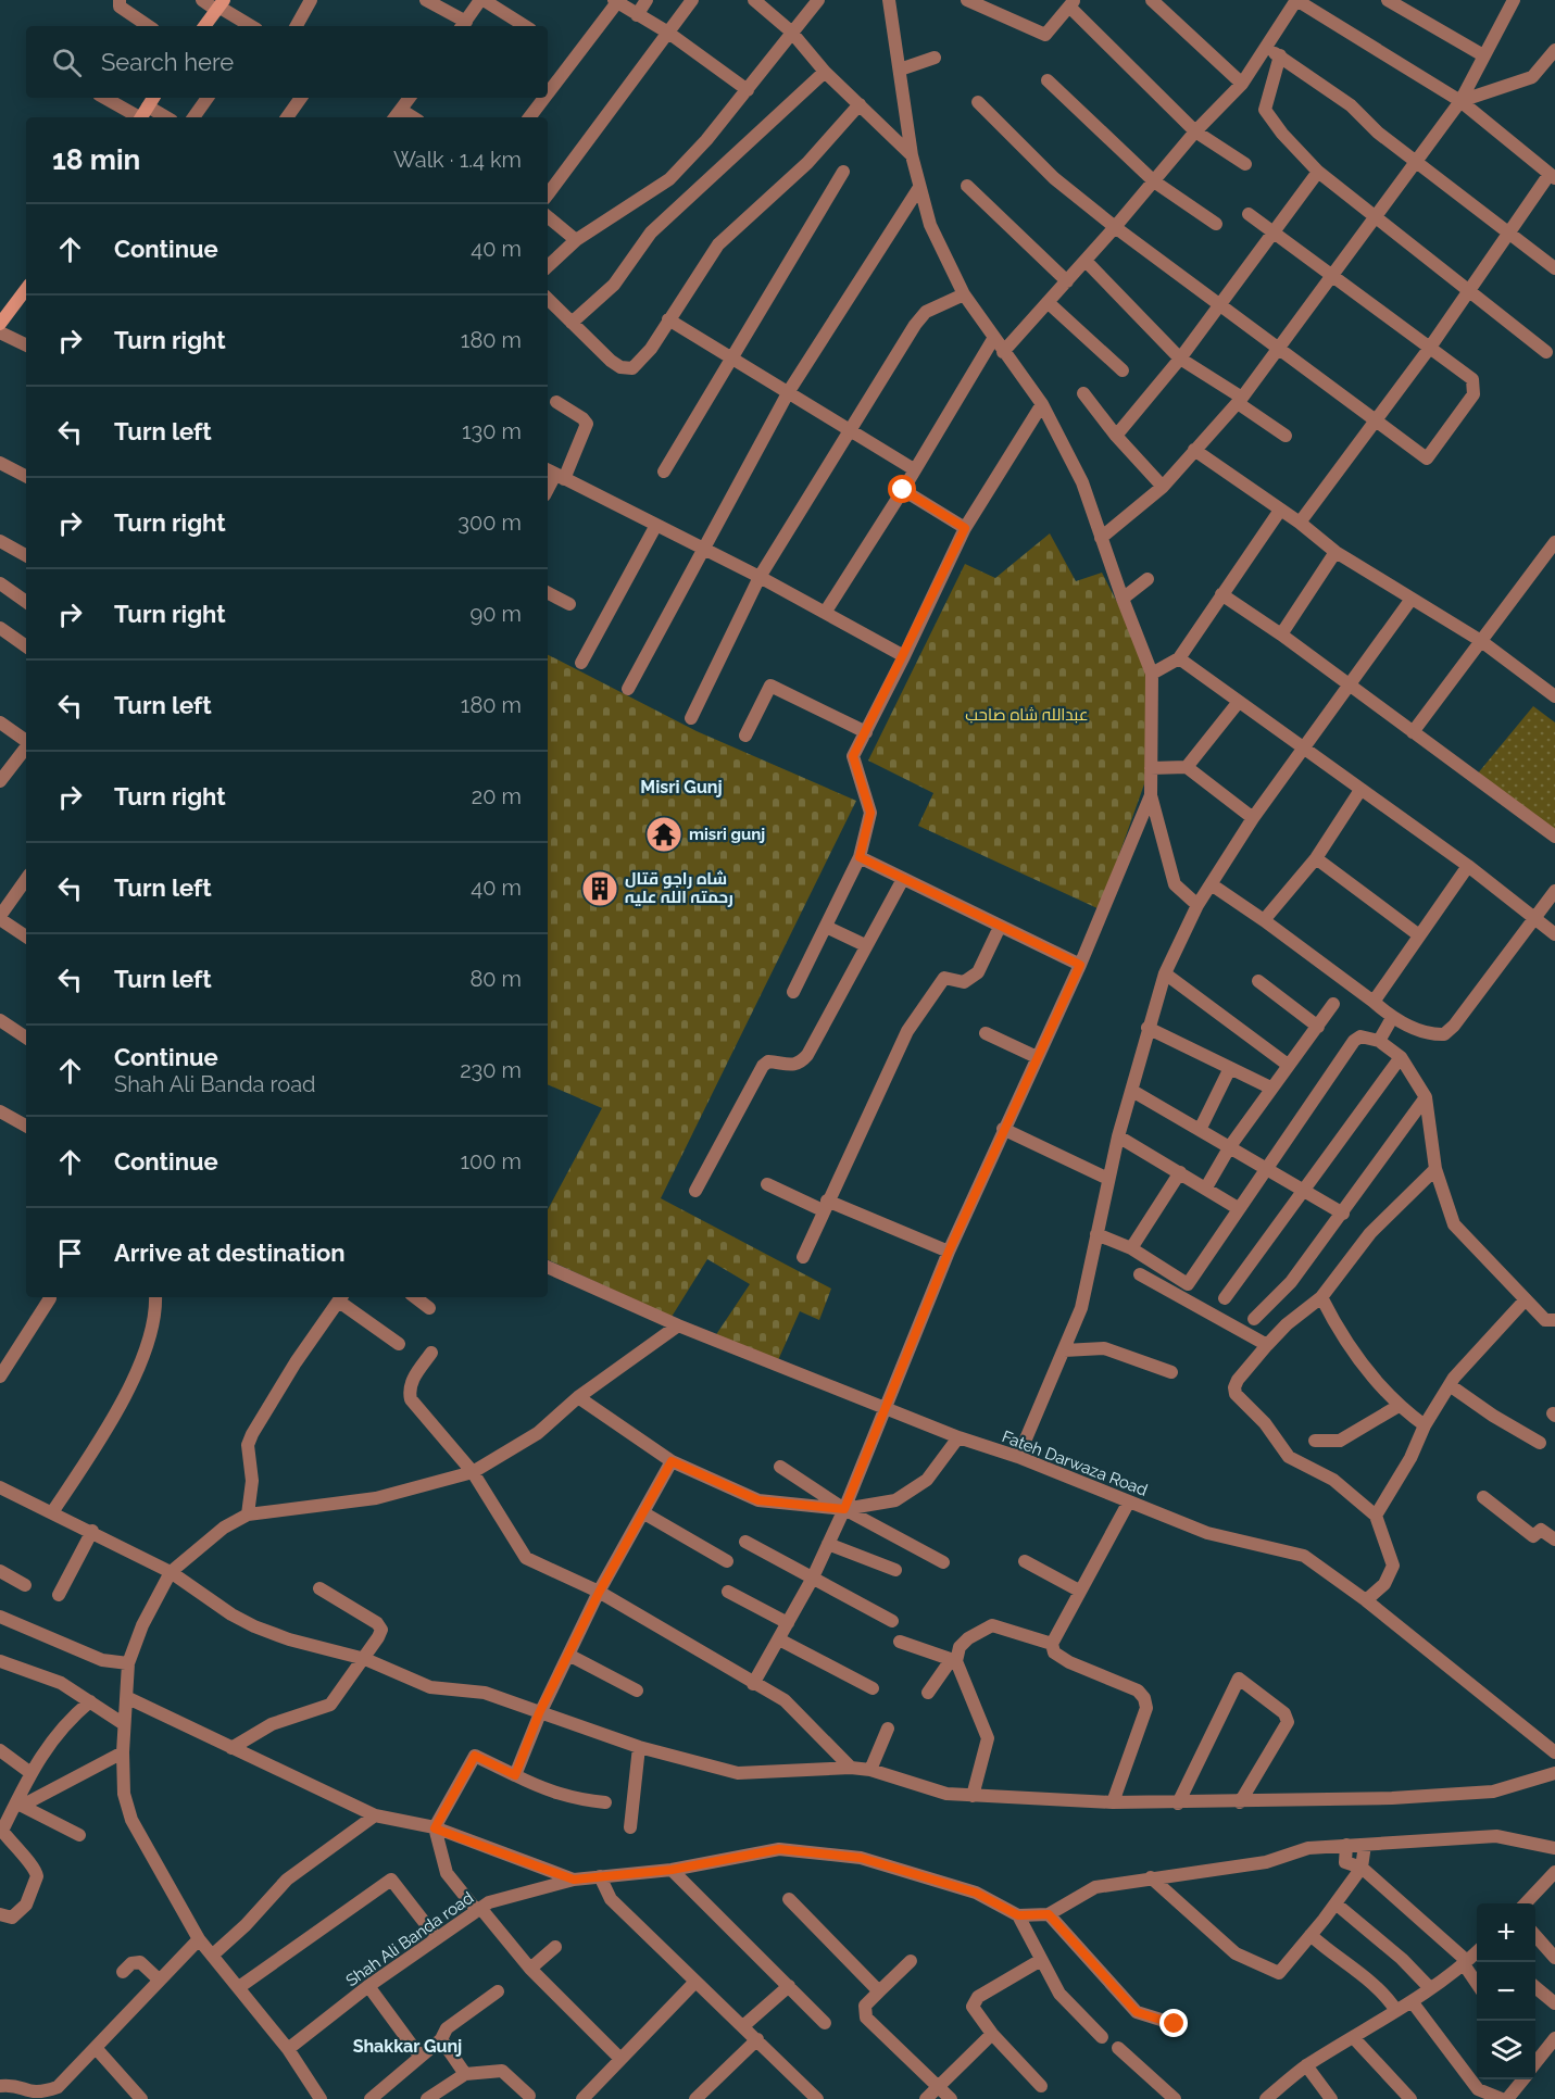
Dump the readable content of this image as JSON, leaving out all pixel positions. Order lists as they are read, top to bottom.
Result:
{
  "streets": {
    "street": ["Fateh Darwaza Road", "Shah Ali Banda road"]
  },
  "districts": ["Misri Gunj", "Shakkar Gunj"],
  "parks": ["عبداللہ شاہ صاحب"],
  "places": {
    "temple": ["misri gunj"],
    "building": ["شاہ راجو قتال رحمتہ اللہ علیہ"]
  },
  "page": {
    "search": "Search here",
    "heading": ["18 min", "Walk · 1.4 km"],
    "list": [
      ["Continue", "40 m"],
      ["Turn right", "180 m"],
      ["Turn left", "130 m"],
      ["Turn right", "300 m"],
      ["Turn right", "90 m"],
      ["Turn left", "180 m"],
      ["Turn right", "20 m"],
      ["Turn left", "40 m"],
      ["Turn left", "80 m"],
      ["Continue", "Shah Ali Banda road", "230 m"],
      ["Continue", "100 m"],
      "Arrive at destination"
    ],
    "map_buttons": ["+", "−"]
  }
}
